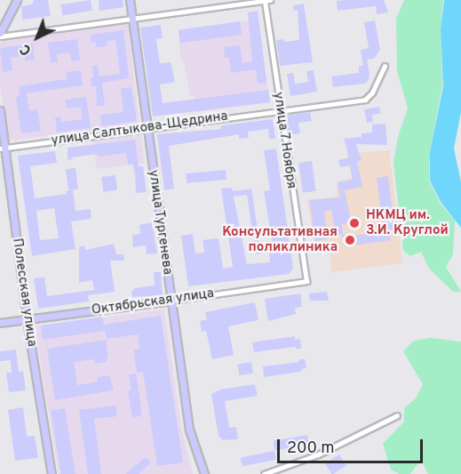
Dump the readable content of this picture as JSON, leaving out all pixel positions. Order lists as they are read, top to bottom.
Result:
{
  "streets": {
    "main road": ["улица Тургенева", "Полесская улица", "Октябрьская улица"],
    "street": ["улица Салтыкова-Щедрина", "улица 7 Ноября"]
  },
  "crossings": [
    ["улица Салтыкова-Щедрина", "улица 7 Ноября"],
    ["улица Салтыкова-Щедрина", "улица Тургенева"],
    ["улица Салтыкова-Щедрина", "Полесская улица"],
    ["улица 7 Ноября", "Октябрьская улица"],
    ["улица Тургенева", "Октябрьская улица"],
    ["Полесская улица", "Октябрьская улица"]
  ],
  "places": ["НКМЦ им. З.И. Круглой", "Консультативная поликлиника"],
  "scale_bar": "200 m",
  "north": "bottom left"
}
